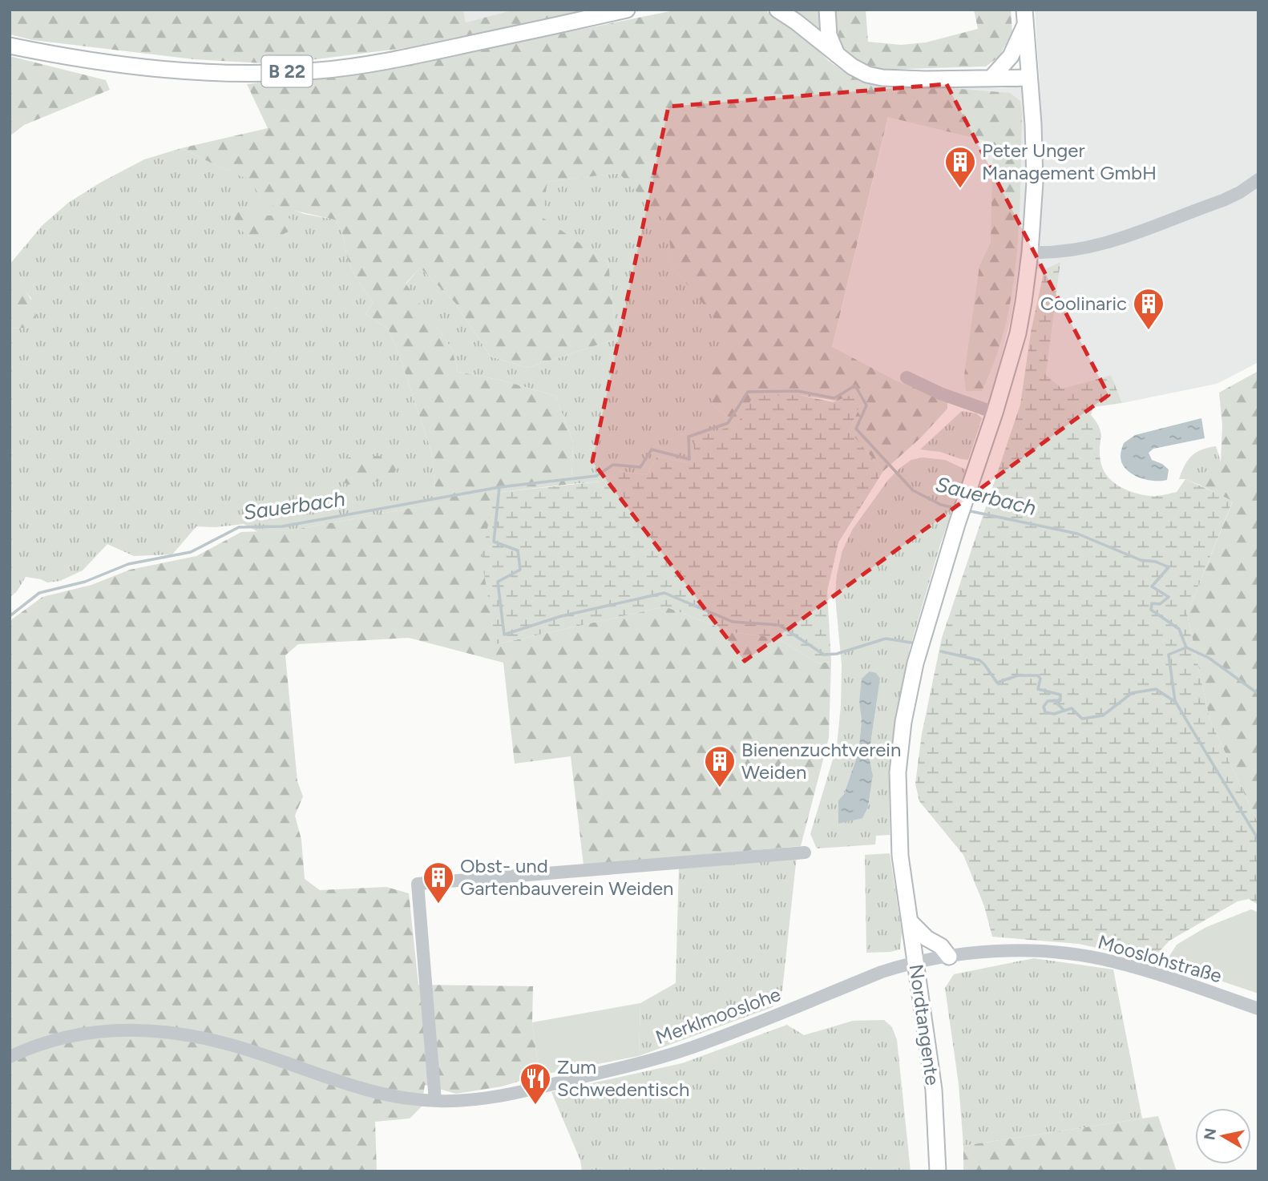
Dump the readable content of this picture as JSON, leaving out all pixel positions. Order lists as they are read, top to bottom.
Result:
{
  "streets": {
    "main road": ["B 22", "Nordtangente"],
    "street": ["Mooslohstraße", "Merklmooslohe"]
  },
  "crossings": [
    ["Mooslohstraße", "Merklmooslohe"],
    ["Mooslohstraße", "Nordtangente"],
    ["Merklmooslohe", "Nordtangente"]
  ],
  "water": ["Sauerbach"],
  "places": {
    "building": [
      "Peter Unger Management GmbH",
      "Coolinaric",
      "Bienenzuchtverein Weiden",
      "Obst- und Gartenbauverein Weiden"
    ],
    "restaurant": ["Zum Schwedentisch"]
  },
  "north": "left"
}
